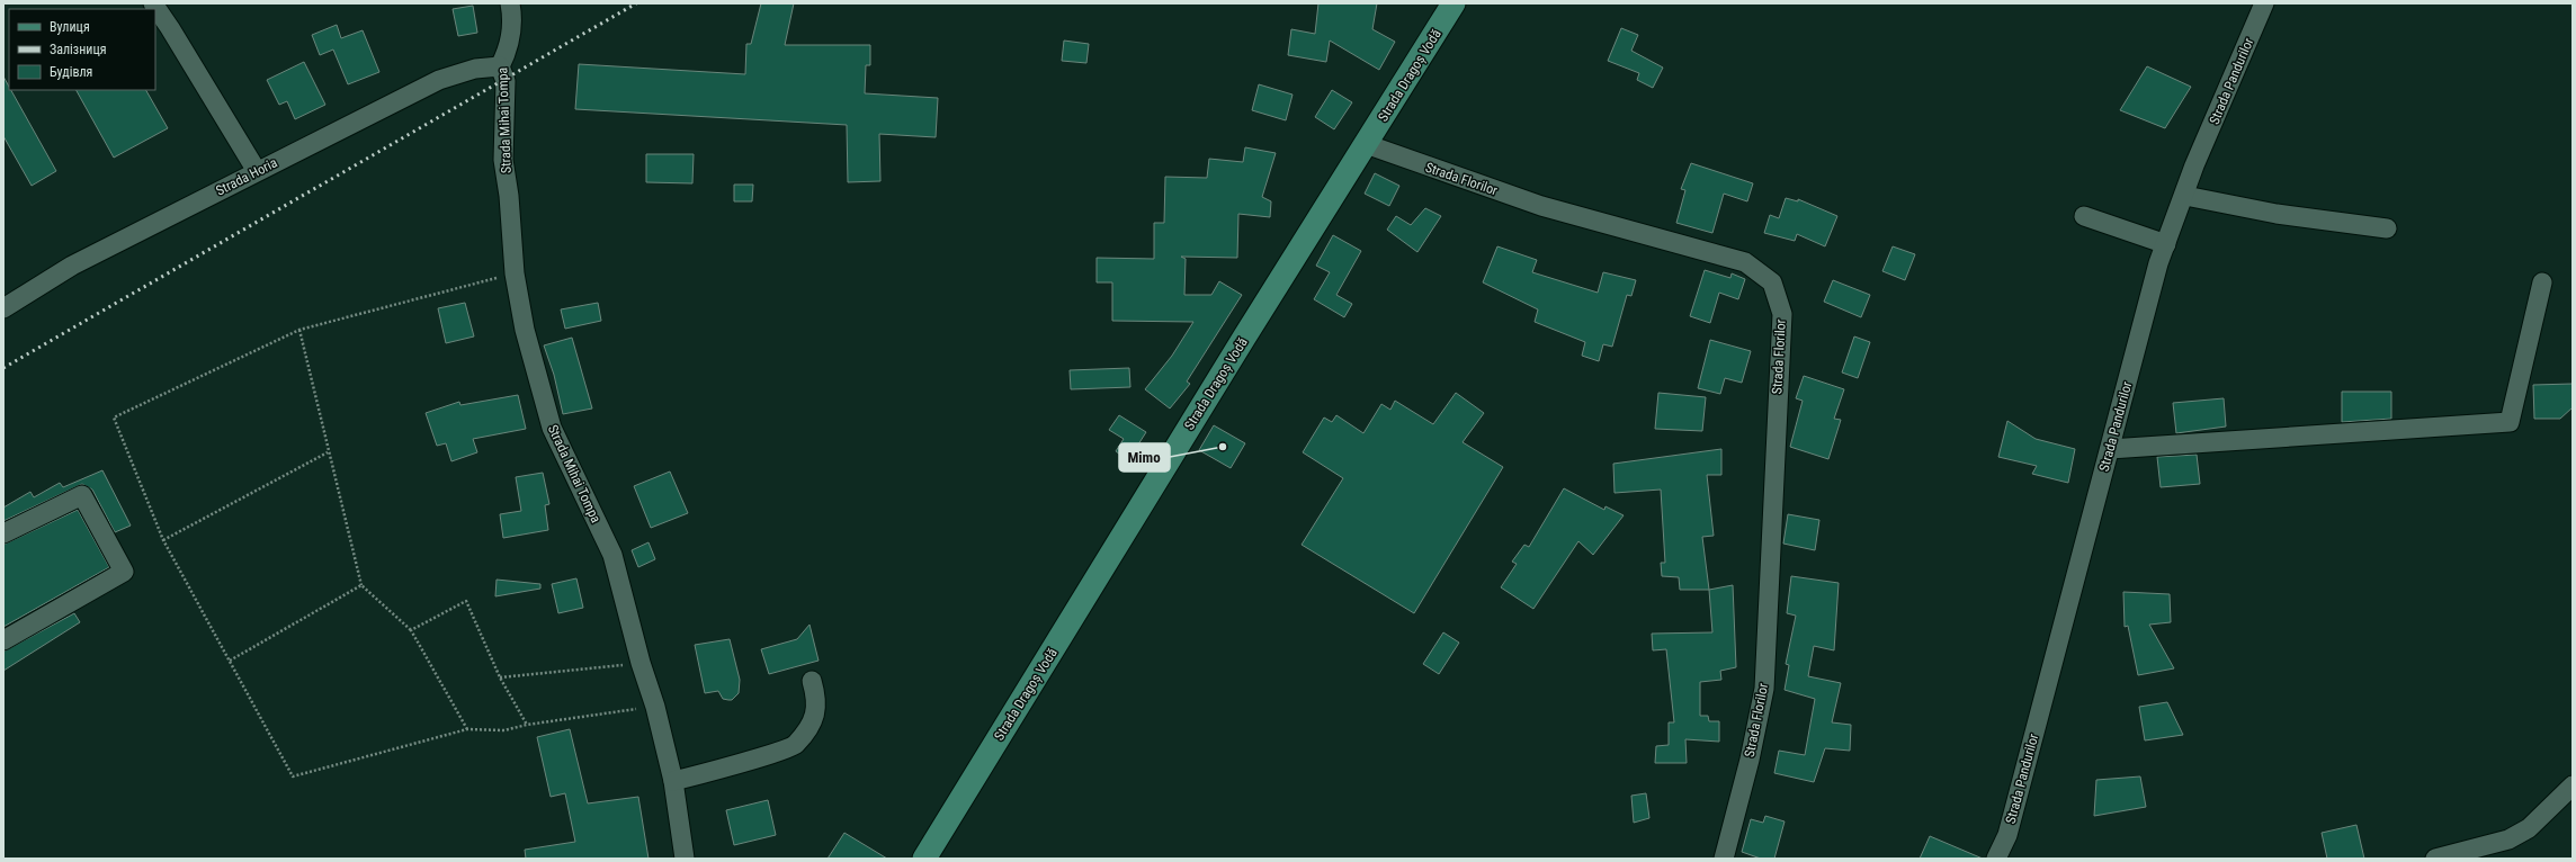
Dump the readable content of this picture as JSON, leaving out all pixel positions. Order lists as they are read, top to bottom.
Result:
{
  "streets": {
    "main road": ["Strada Dragoș Vodă"],
    "street": [
      "Strada Pandurilor",
      "Strada Mihai Tompa",
      "Strada Horia",
      "Strada Florilor"
    ]
  },
  "crossings": [
    ["Strada Dragoș Vodă", "Strada Florilor"],
    ["Strada Mihai Tompa", "Strada Horia"]
  ],
  "places": ["Mimo"],
  "legend": ["Вулиця", "Залізниця", "Будівля"]
}
